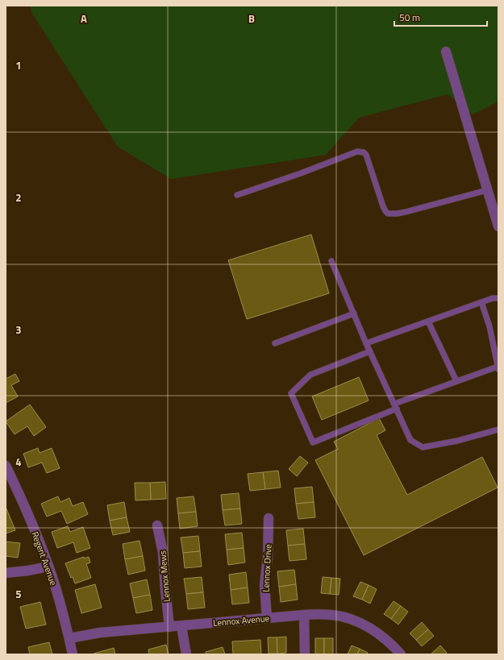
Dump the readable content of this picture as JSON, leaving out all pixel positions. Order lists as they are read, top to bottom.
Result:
{
  "streets": {
    "street": [
      "Regent Avenue",
      "Lennox Drive",
      "Lennox Mews",
      "Lennox Avenue"
    ]
  },
  "crossings": [
    ["Regent Avenue", "Lennox Avenue"],
    ["Lennox Drive", "Lennox Avenue"],
    ["Lennox Mews", "Lennox Avenue"]
  ],
  "scale_bar": "50 m",
  "grid": {
    "columns": ["A", "B"],
    "rows": [
      "1",
      "2",
      "3",
      "4",
      "5"
    ]
  }
}
